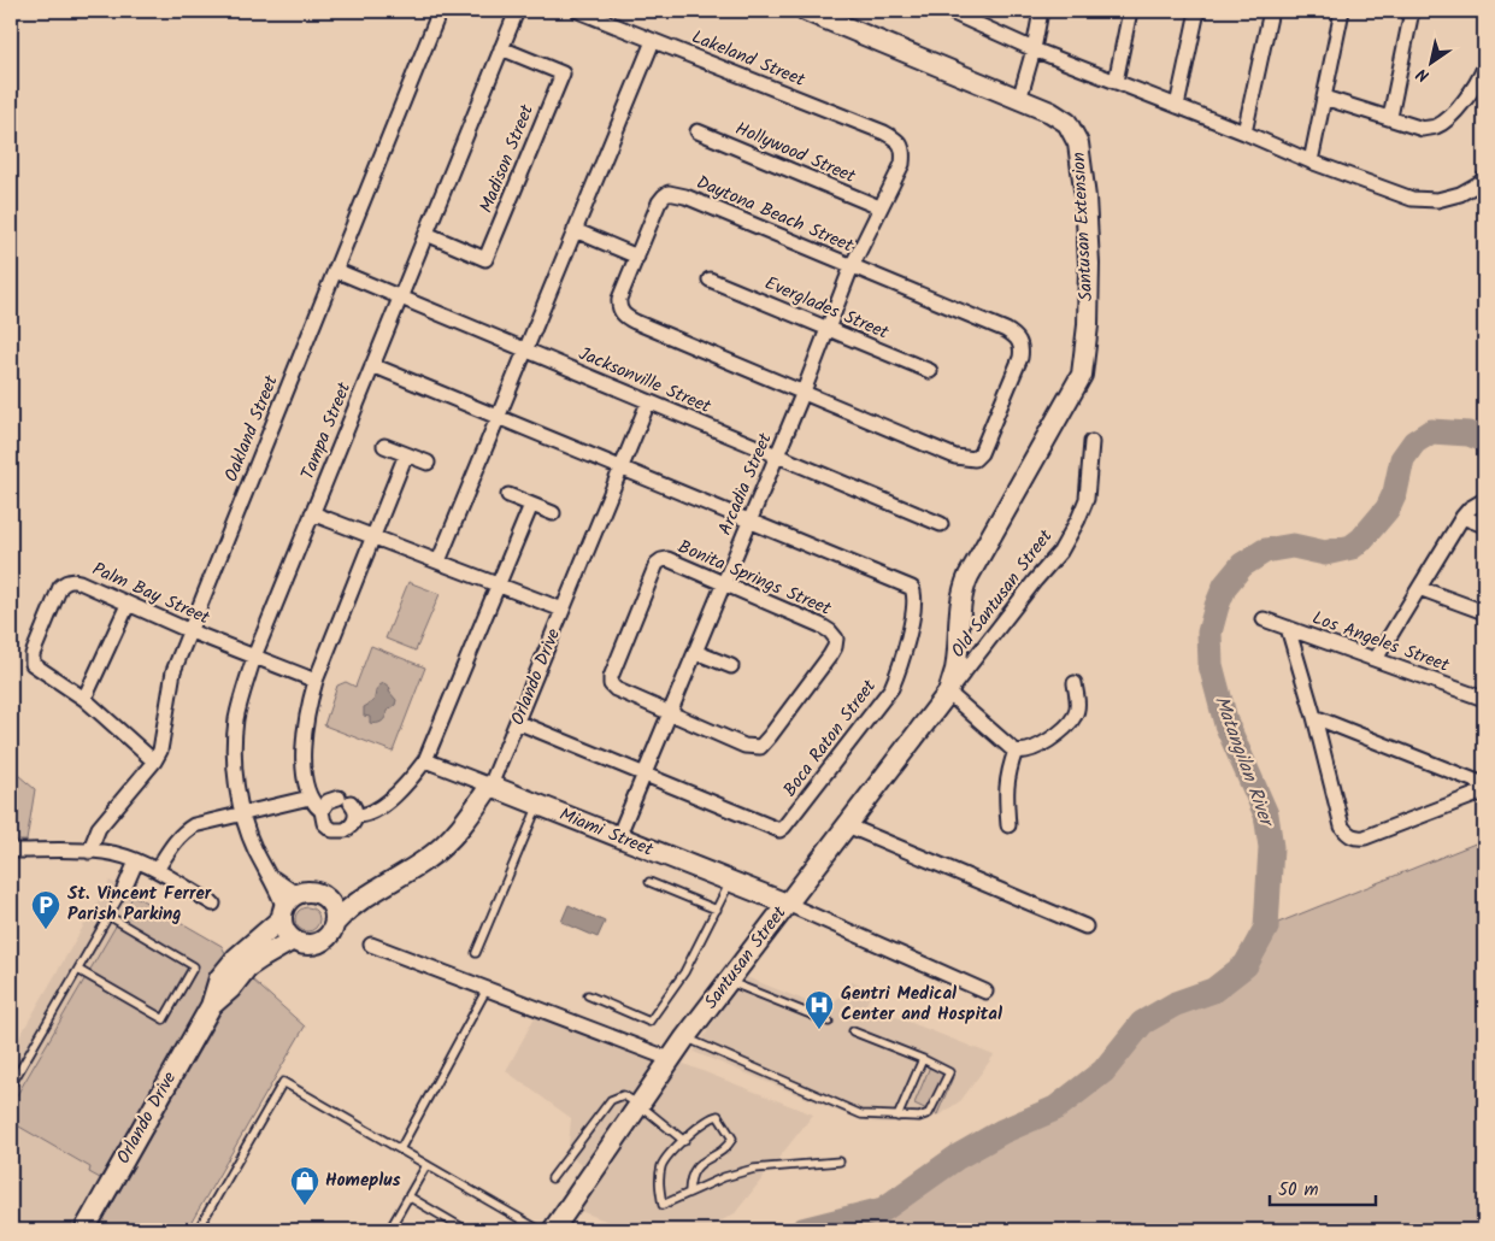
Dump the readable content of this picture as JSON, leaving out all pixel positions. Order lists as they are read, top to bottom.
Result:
{
  "streets": {
    "street": [
      "Lakeland Street",
      "Hollywood Street",
      "Madison Street",
      "Daytona Beach Street",
      "Santusan Extension",
      "Everglades Street",
      "Jacksonville Street",
      "Oakland Street",
      "Tampa Street",
      "Arcadia Street",
      "Bonita Springs Street",
      "Palm Bay Street",
      "Old Santusan Street",
      "Los Angeles Street",
      "Orlando Drive",
      "Boca Raton Street",
      "Miami Street",
      "Santusan Street"
    ]
  },
  "crossings": [
    ["Lakeland Street", "Arcadia Street"],
    ["Hollywood Street", "Arcadia Street"],
    ["Madison Street", "Tampa Street"],
    ["Daytona Beach Street", "Arcadia Street"],
    ["Santusan Extension", "Old Santusan Street"],
    ["Santusan Extension", "Santusan Street"],
    ["Everglades Street", "Arcadia Street"],
    ["Jacksonville Street", "Oakland Street"],
    ["Jacksonville Street", "Tampa Street"],
    ["Jacksonville Street", "Arcadia Street"],
    ["Jacksonville Street", "Orlando Drive"],
    ["Oakland Street", "Palm Bay Street"],
    ["Tampa Street", "Palm Bay Street"],
    ["Tampa Street", "Orlando Drive"],
    ["Tampa Street", "Boca Raton Street"],
    ["Arcadia Street", "Bonita Springs Street"],
    ["Arcadia Street", "Boca Raton Street"],
    ["Arcadia Street", "Miami Street"],
    ["Old Santusan Street", "Santusan Street"],
    ["Orlando Drive", "Boca Raton Street"],
    ["Orlando Drive", "Miami Street"],
    ["Miami Street", "Santusan Street"]
  ],
  "water": ["Matangilan River"],
  "places": {
    "parking": ["St. Vincent Ferrer Parish Parking"],
    "hospital": ["Gentri Medical Center and Hospital"],
    "shop": ["Homeplus"]
  },
  "scale_bar": "50 m",
  "north": "bottom left"
}
